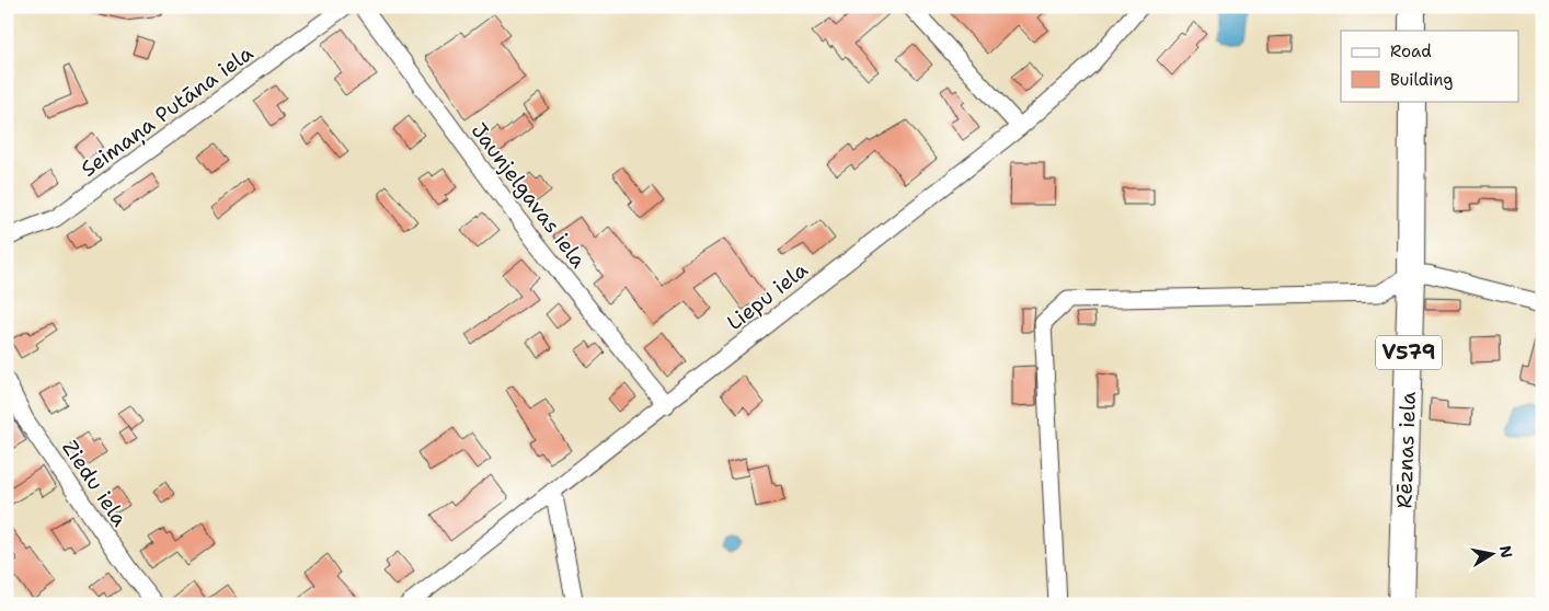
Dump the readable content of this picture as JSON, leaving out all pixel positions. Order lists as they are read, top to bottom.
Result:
{
  "streets": {
    "main road": ["V579", "Rēznas iela"],
    "street": [
      "Seimaņa Putāna iela",
      "Jaunjelgavas iela",
      "Liepu iela",
      "Ziedu iela"
    ]
  },
  "crossings": [
    ["Jaunjelgavas iela", "Liepu iela"]
  ],
  "legend": ["Road", "Building"],
  "north": "right"
}
